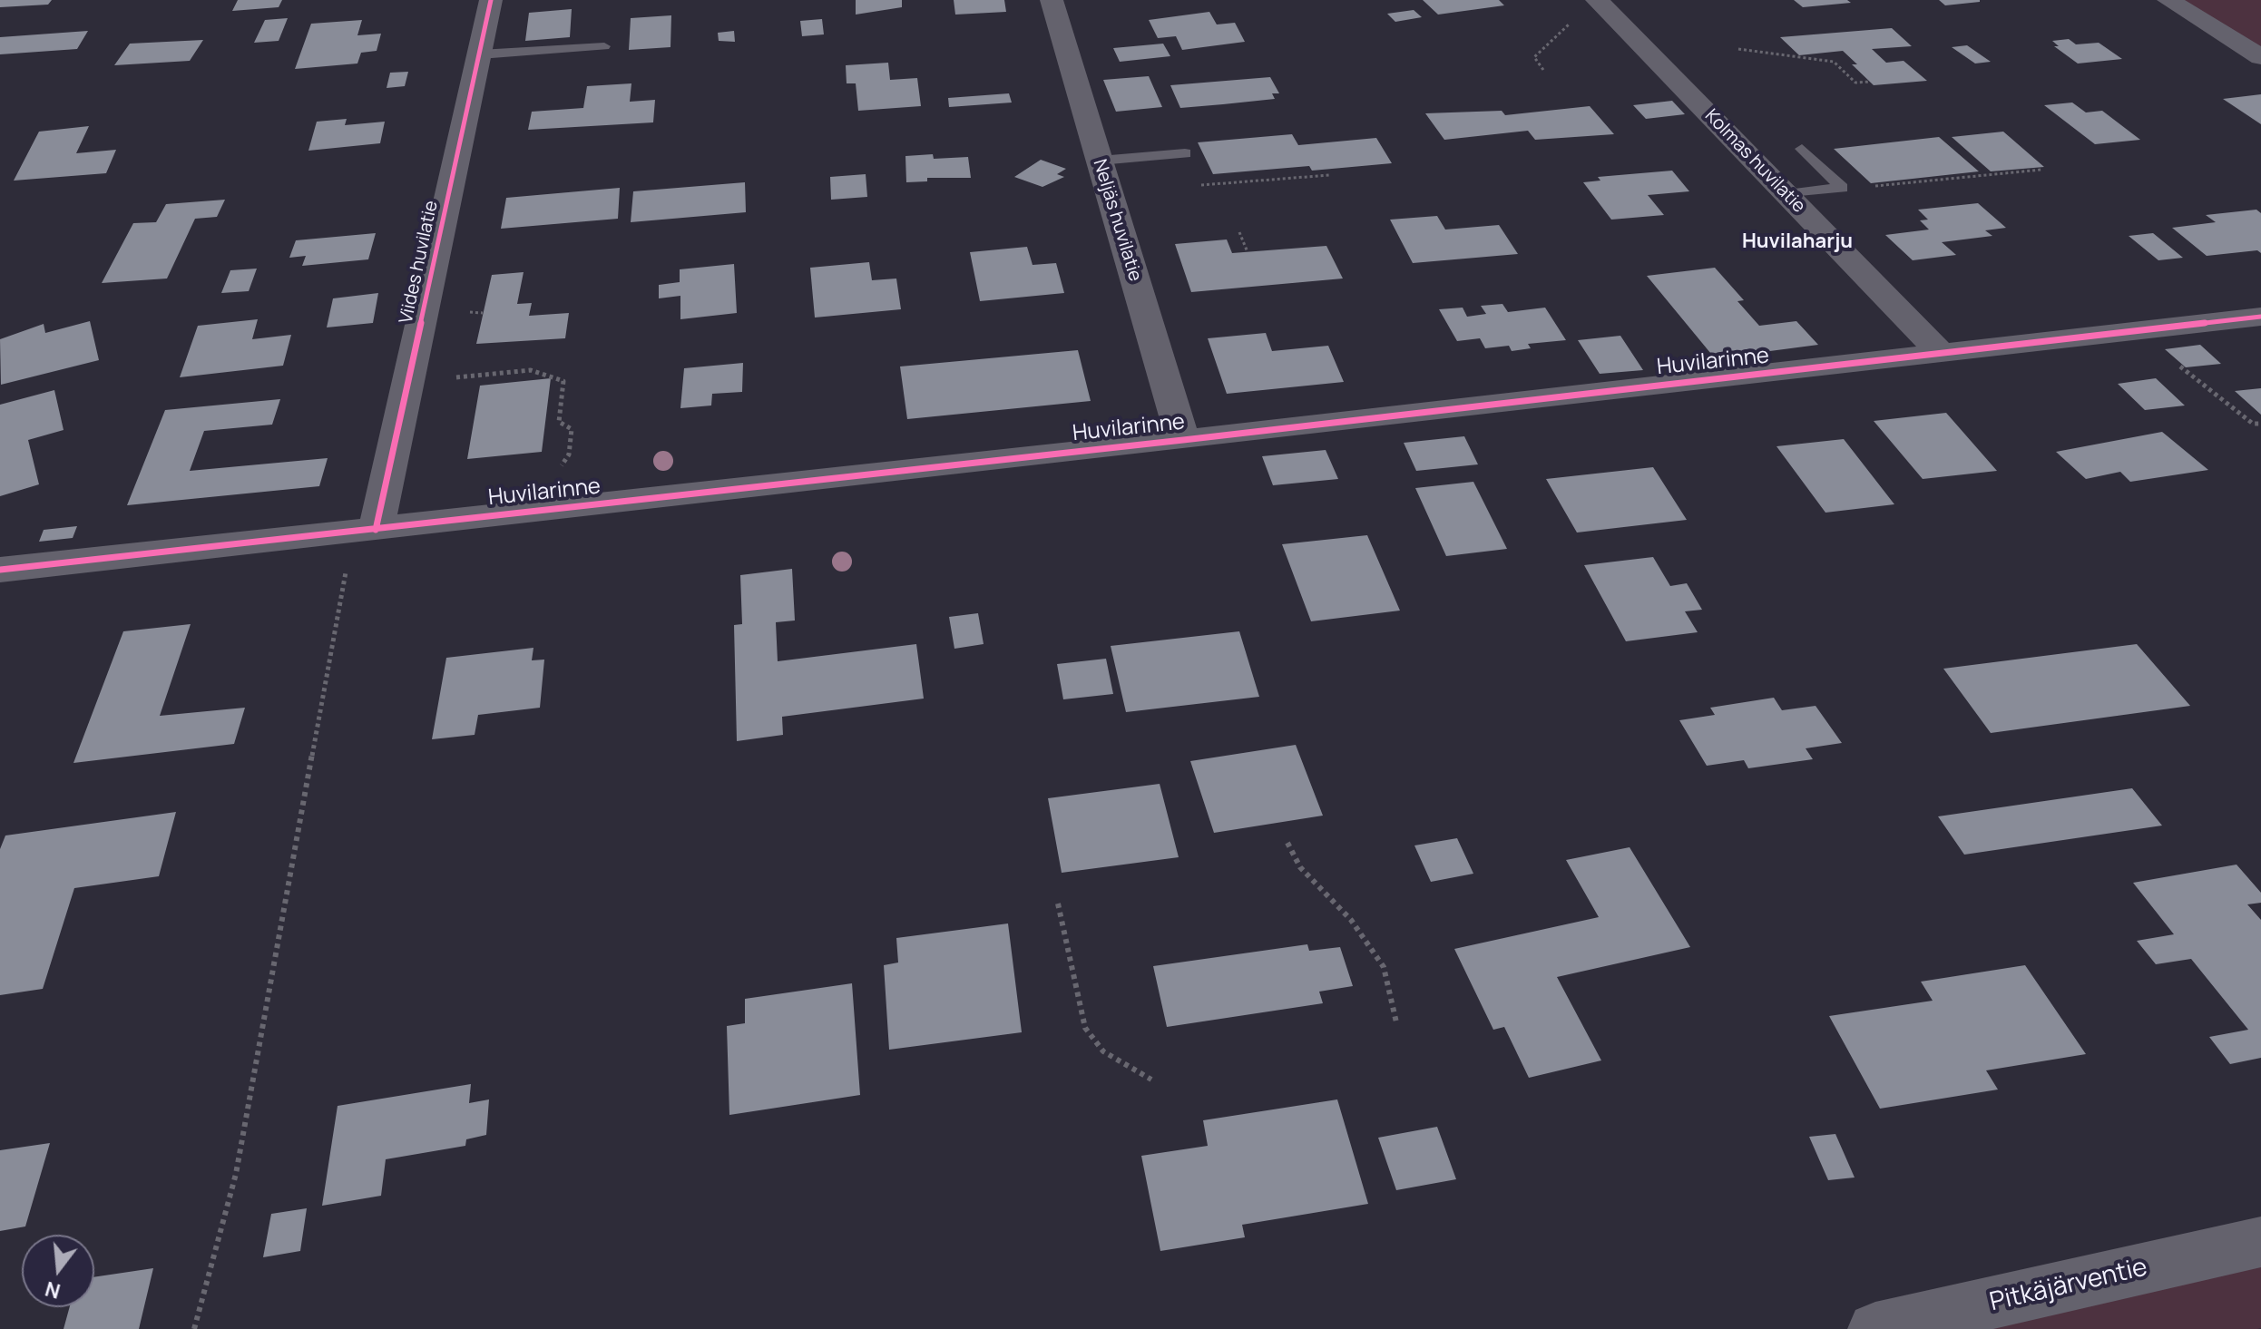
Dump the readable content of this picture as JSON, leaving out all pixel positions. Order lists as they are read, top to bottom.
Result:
{
  "streets": {
    "street": [
      "Kolmas huvilatie",
      "Neljäs huvilatie",
      "Viides huvilatie",
      "Huvilarinne",
      "Pitkäjärventie"
    ]
  },
  "crossings": [
    ["Kolmas huvilatie", "Huvilarinne"],
    ["Neljäs huvilatie", "Huvilarinne"],
    ["Viides huvilatie", "Huvilarinne"]
  ],
  "districts": ["Huvilaharju"],
  "north": "bottom"
}
